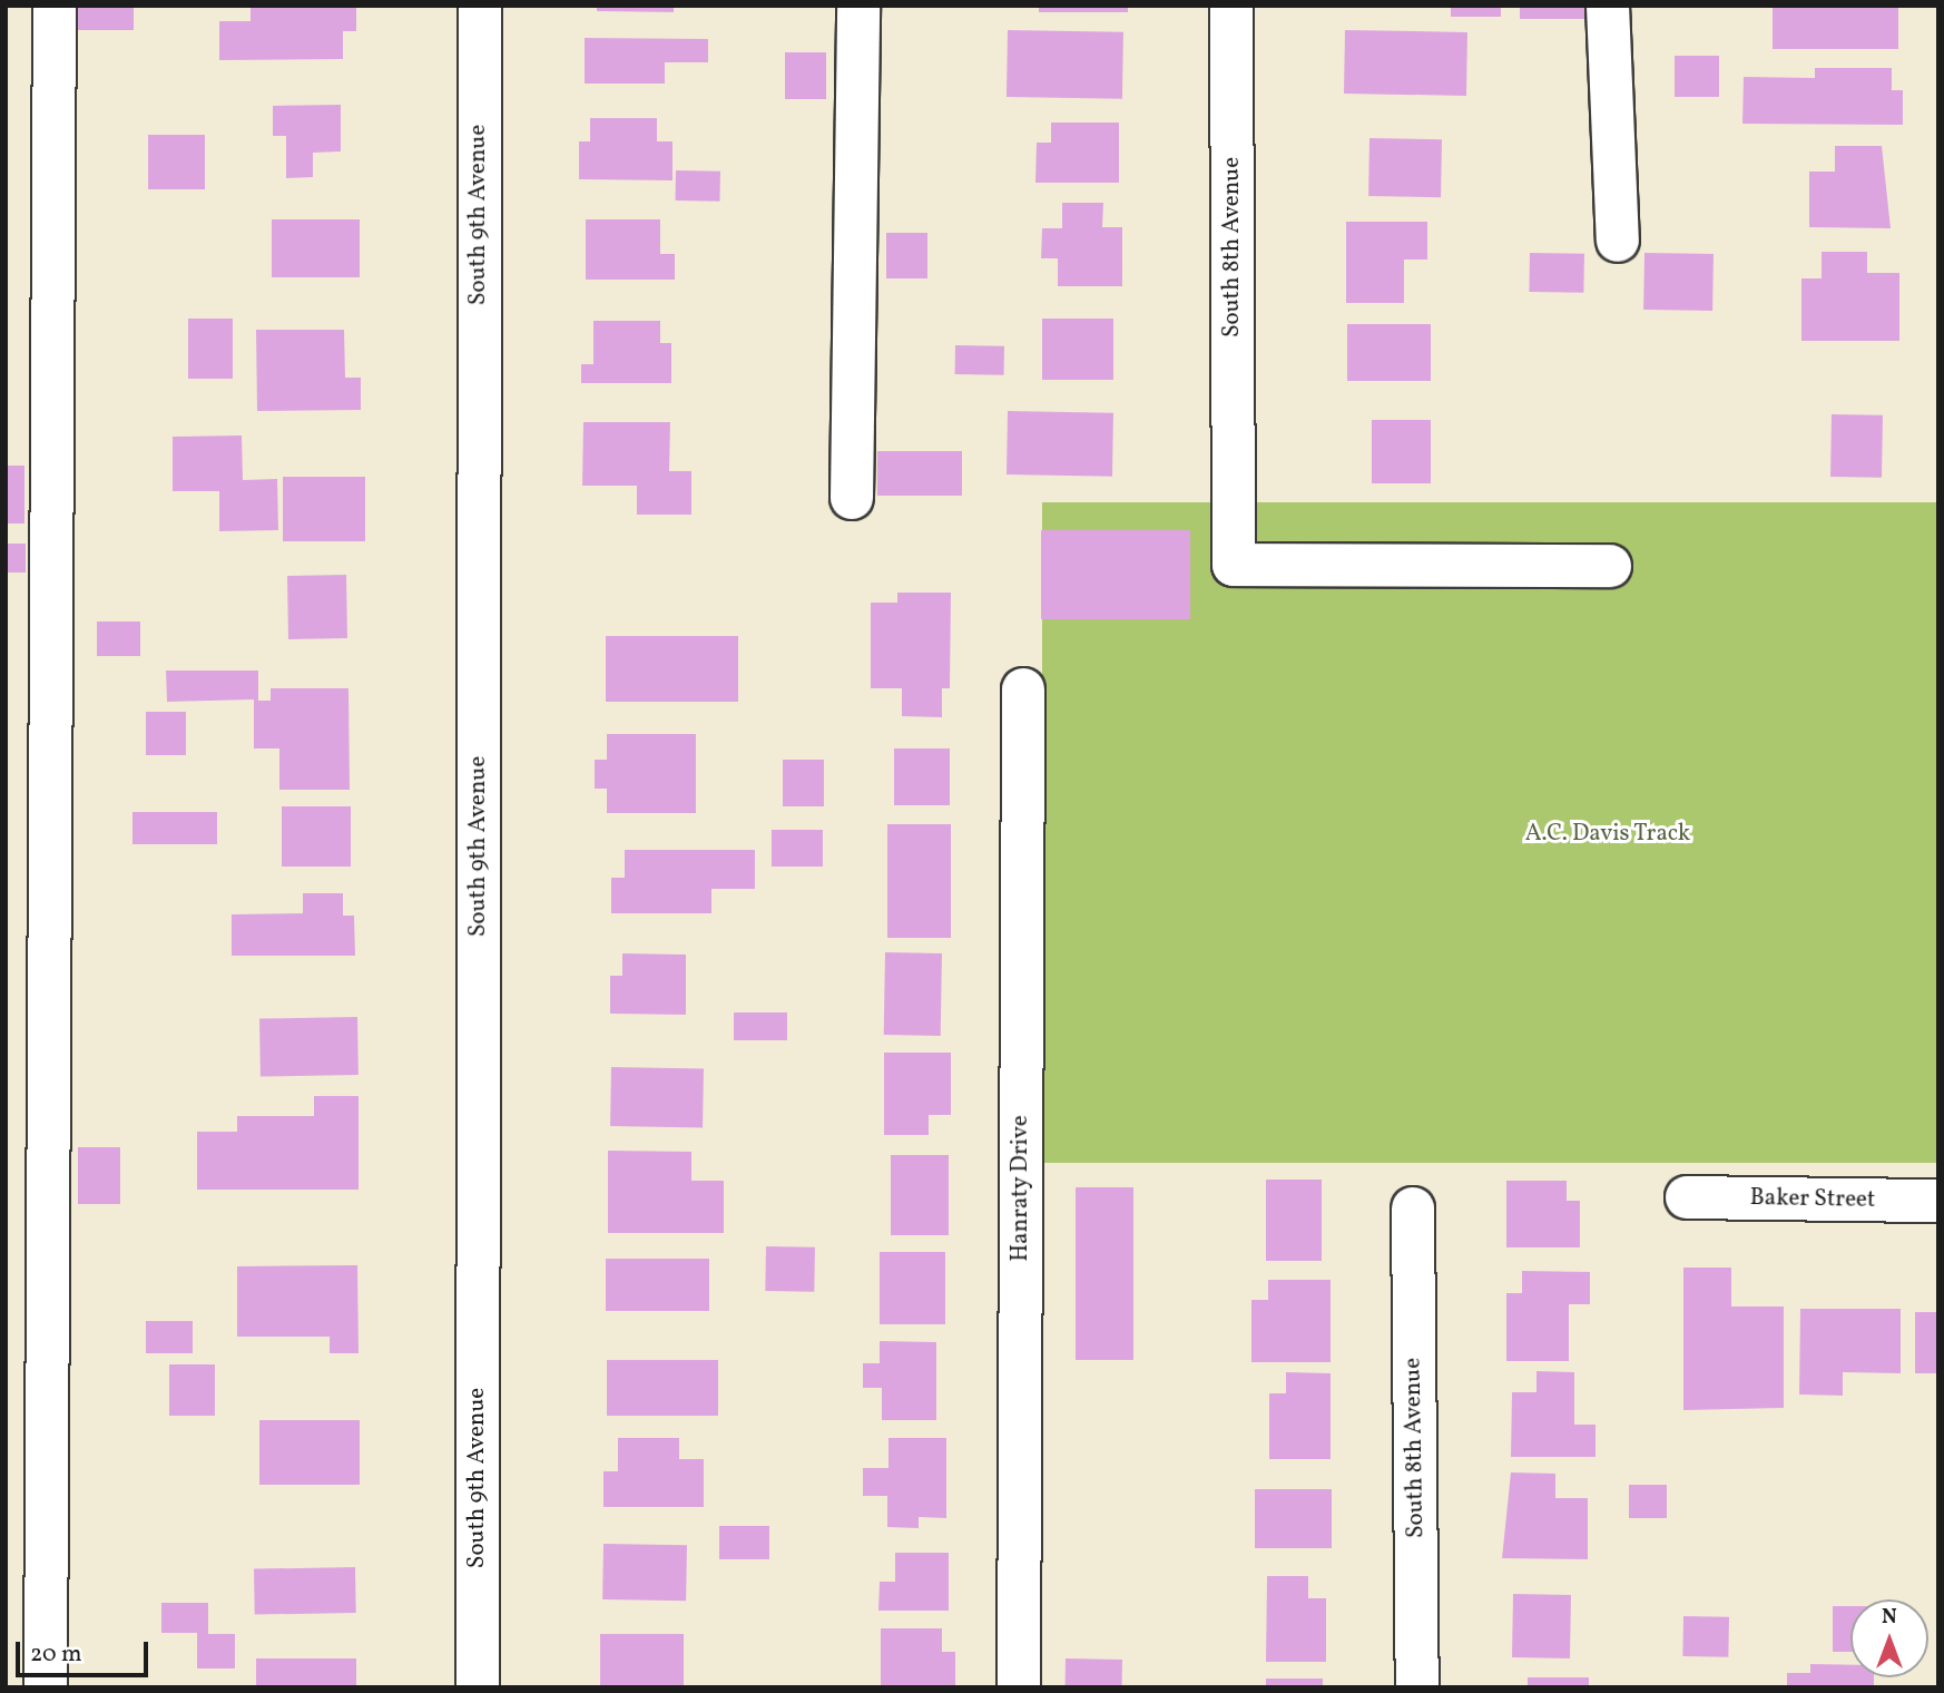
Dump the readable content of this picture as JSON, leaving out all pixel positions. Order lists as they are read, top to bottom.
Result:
{
  "streets": {
    "street": [
      "South 9th Avenue",
      "South 8th Avenue",
      "Hanraty Drive",
      "Baker Street"
    ]
  },
  "parks": ["A.C. Davis Track"],
  "scale_bar": "20 m",
  "north": "top"
}
